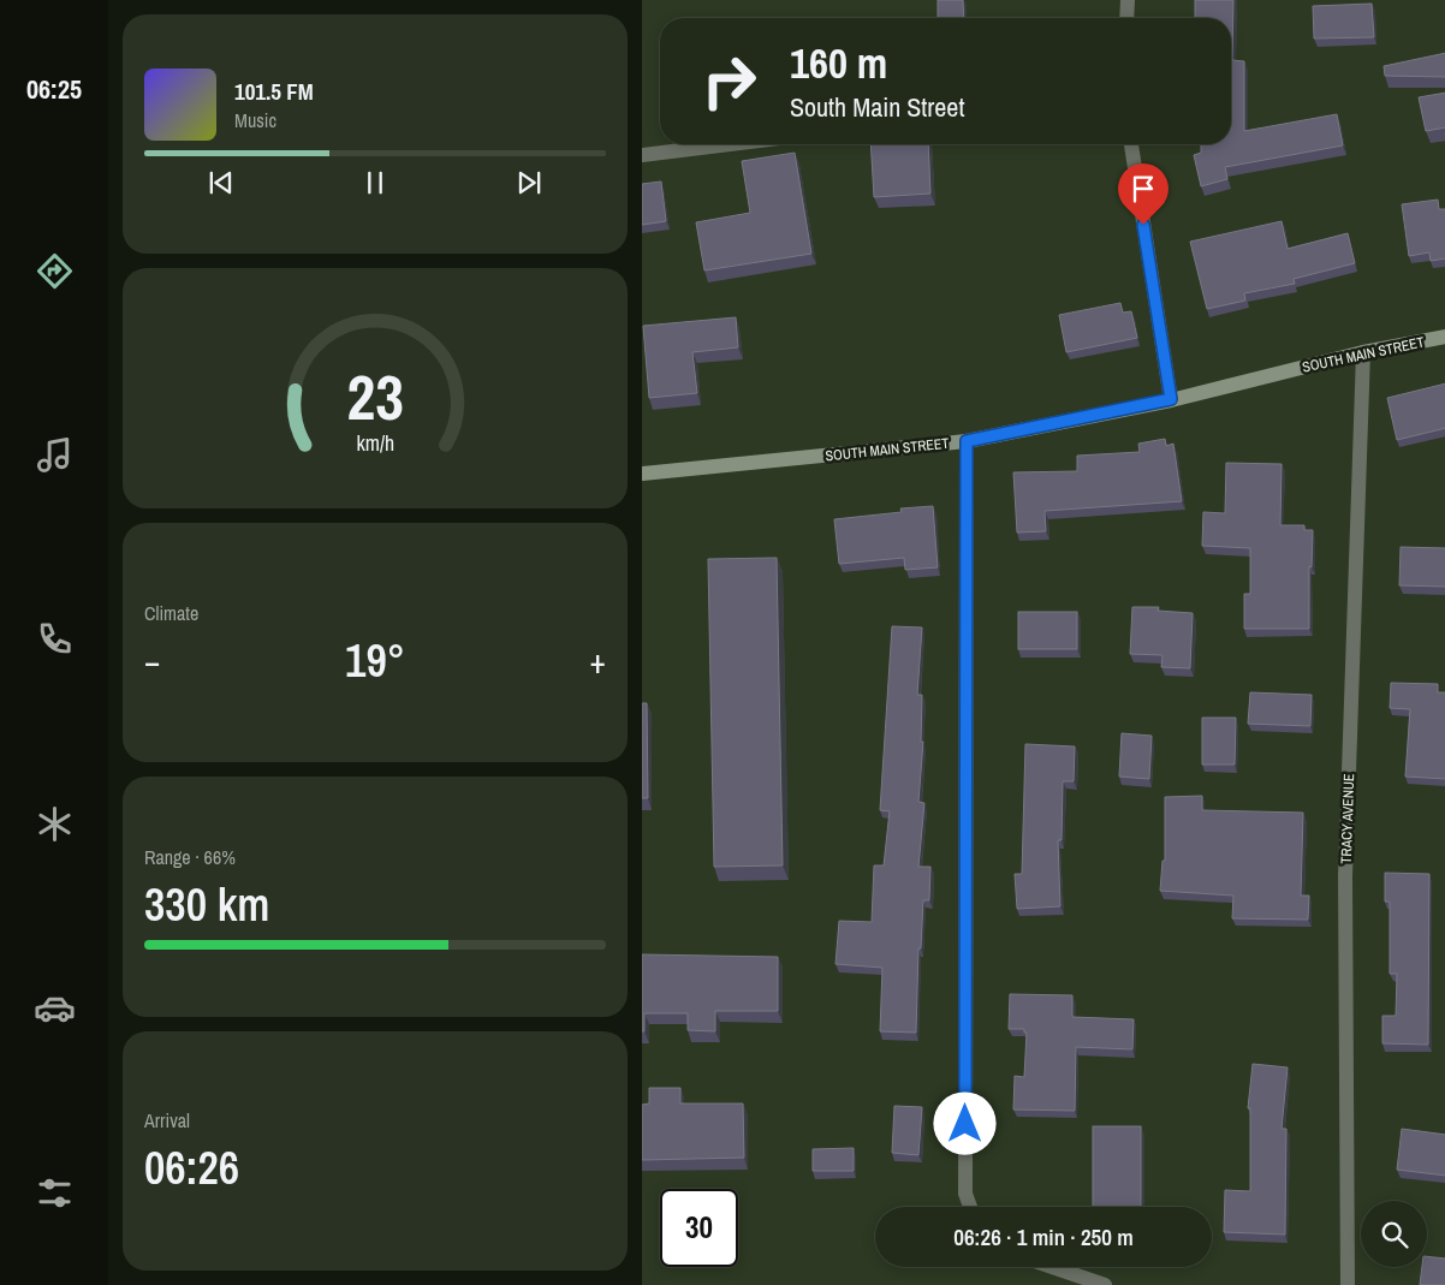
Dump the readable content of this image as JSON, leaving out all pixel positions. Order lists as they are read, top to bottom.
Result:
{
  "streets": {
    "main road": ["SOUTH MAIN STREET"],
    "street": ["TRACY AVENUE"]
  },
  "crossings": [
    ["SOUTH MAIN STREET", "TRACY AVENUE"]
  ],
  "page": {
    "tabs": "06:25",
    "turn": ["160 m", "South Main Street"],
    "song": ["101.5 FM", "Music"],
    "tile": [
      "Climate",
      ["Range · 66%", "330 km"],
      ["Arrival", "06:26"]
    ],
    "heat": ["−", "19°", "+"],
    "limit": "30",
    "trip": "06:26 · 1 min · 250 m",
    "gauge": ["23", "km/h"]
  }
}
